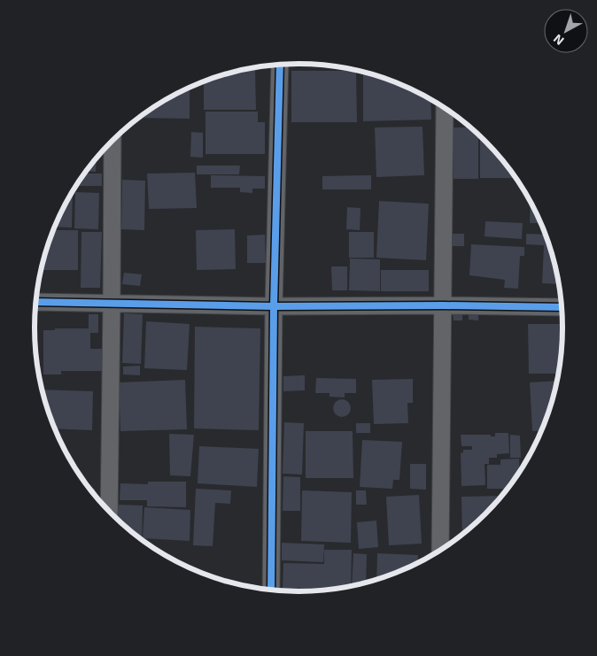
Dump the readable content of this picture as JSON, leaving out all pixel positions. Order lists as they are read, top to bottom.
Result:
{
  "north": "bottom left"
}
